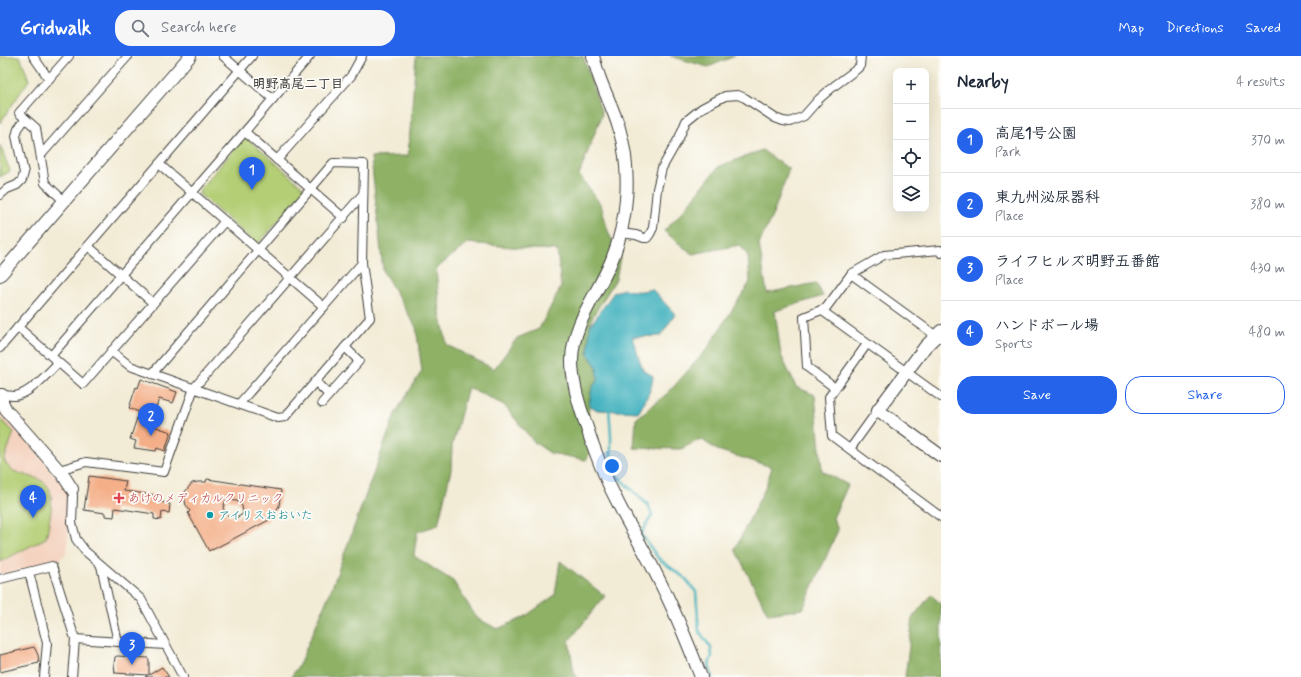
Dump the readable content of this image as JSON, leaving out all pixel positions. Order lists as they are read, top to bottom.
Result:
{
  "districts": ["明野高尾二丁目"],
  "places": {
    "health": ["あけのメディカルクリニック"],
    "other": ["アイリスおおいた"]
  },
  "page": {
    "header": "Gridwalk",
    "search": "Search here",
    "nav": ["Map", "Directions", "Saved"],
    "heading": ["Nearby", "4 results"],
    "map_buttons": ["+", "−"],
    "list": [
      {
        "mark": "1",
        "name": "高尾1号公園",
        "note": "Park",
        "value": "370 m"
      },
      {
        "mark": "2",
        "name": "東九州泌尿器科",
        "note": "Place",
        "value": "380 m"
      },
      {
        "mark": "3",
        "name": "ライフヒルズ明野五番館",
        "note": "Place",
        "value": "430 m"
      },
      {
        "mark": "4",
        "name": "ハンドボール場",
        "note": "Sports",
        "value": "480 m"
      }
    ],
    "pins": [
      "1",
      "2",
      "4",
      "3"
    ],
    "buttons": ["Save", "Share"]
  }
}
